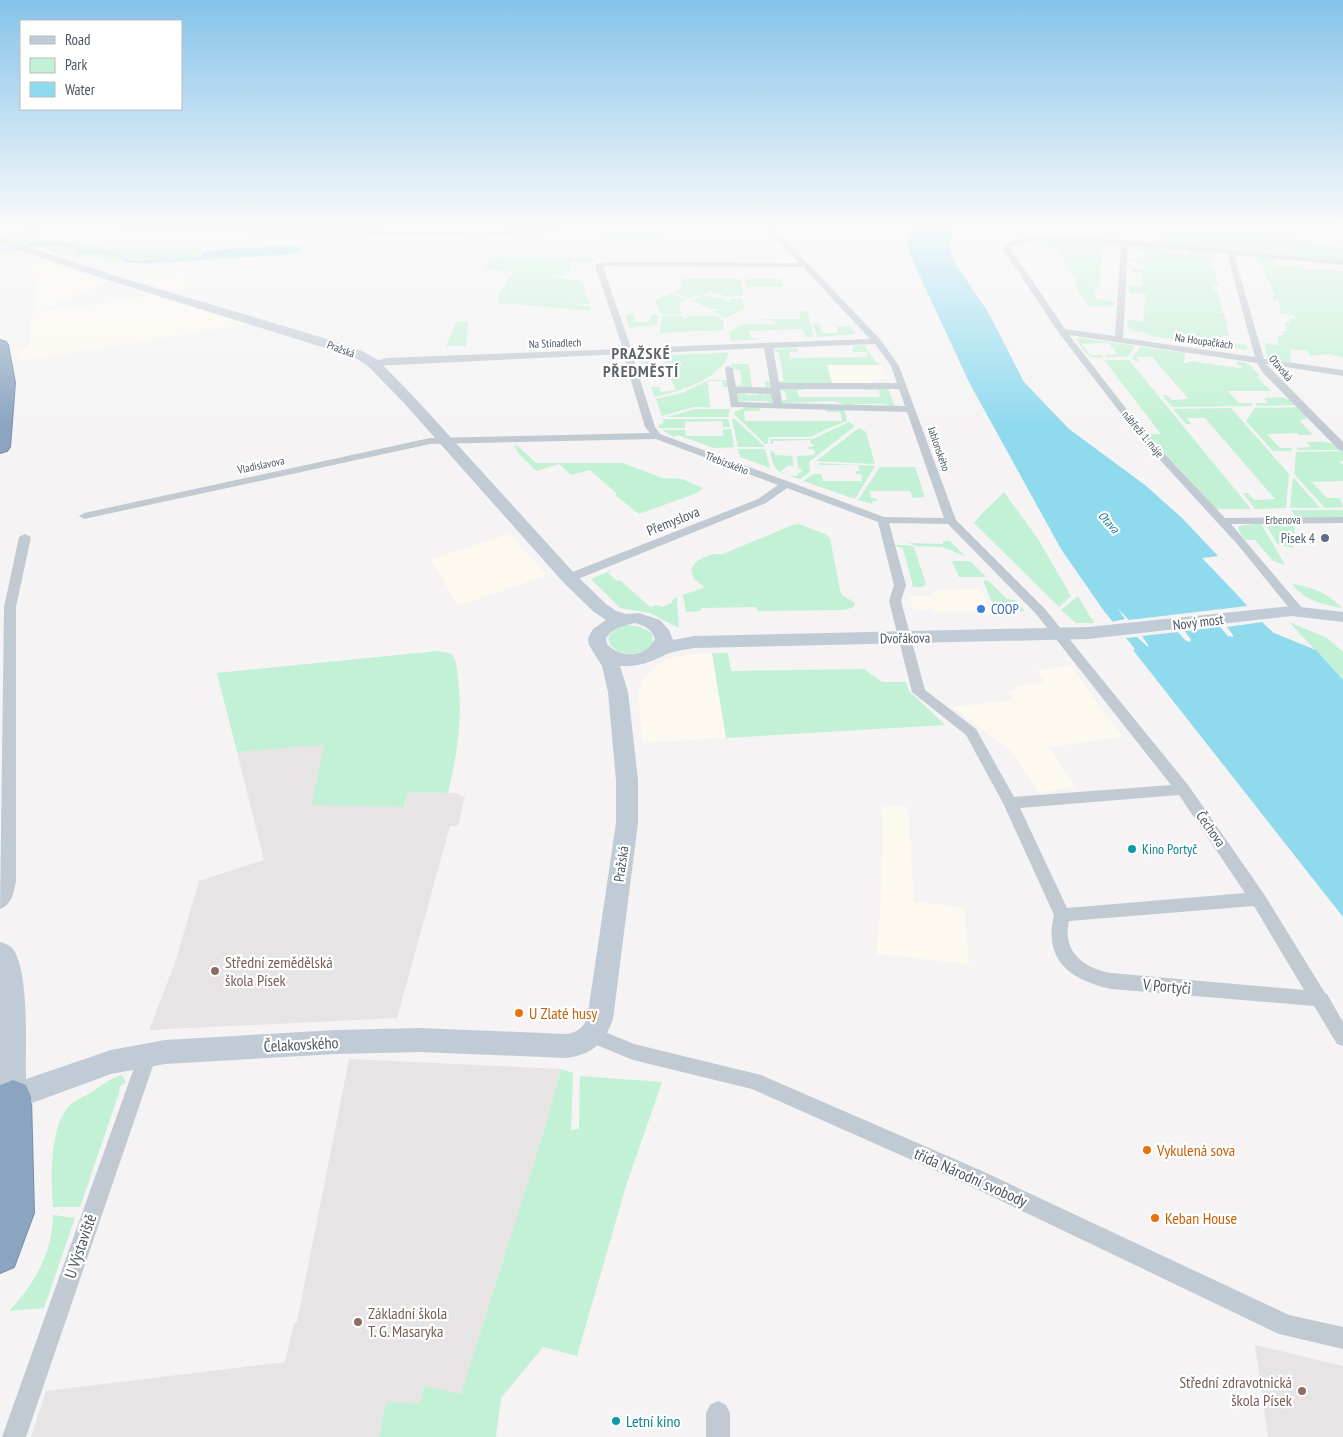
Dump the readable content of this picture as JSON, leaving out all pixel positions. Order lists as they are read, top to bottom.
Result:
{
  "streets": {
    "street": [
      "Na Houpačkách",
      "Na Stínadlech",
      "Pražská",
      "Otavská",
      "nábřeží 1. máje",
      "Jablonského",
      "Třebízského",
      "Vladislavova",
      "Erbenova",
      "Přemyslova",
      "Nový most",
      "Dvořákova",
      "Čechova",
      "V Portyči",
      "Čelakovského",
      "třída Národní svobody",
      "U Výstaviště"
    ]
  },
  "crossings": [
    ["Na Houpačkách", "Otavská"],
    ["Na Houpačkách", "nábřeží 1. máje"],
    ["Na Stínadlech", "Pražská"],
    ["Na Stínadlech", "Jablonského"],
    ["Pražská", "Třebízského"],
    ["Pražská", "Vladislavova"],
    ["Pražská", "Přemyslova"],
    ["Pražská", "Dvořákova"],
    ["Pražská", "Čelakovského"],
    ["Pražská", "třída Národní svobody"],
    ["nábřeží 1. máje", "Erbenova"],
    ["nábřeží 1. máje", "Nový most"],
    ["Jablonského", "Třebízského"],
    ["Jablonského", "Dvořákova"],
    ["Jablonského", "Čechova"],
    ["Třebízského", "Vladislavova"],
    ["Třebízského", "Přemyslova"],
    ["Nový most", "Dvořákova"],
    ["Dvořákova", "Čechova"],
    ["Čechova", "V Portyči"],
    ["Čelakovského", "třída Národní svobody"],
    ["Čelakovského", "U Výstaviště"]
  ],
  "districts": ["PRAŽSKÉ PŘEDMĚSTÍ"],
  "water": ["Otava"],
  "places": [
    "Písek 4",
    "COOP",
    "Kino Portyč",
    "Střední zemědělská škola Písek",
    "U Zlaté husy",
    "Vykulená sova",
    "Keban House",
    "Základní škola T. G. Masaryka",
    "Střední zdravotnická škola Písek",
    "Letní kino"
  ],
  "legend": ["Road", "Park", "Water"]
}
